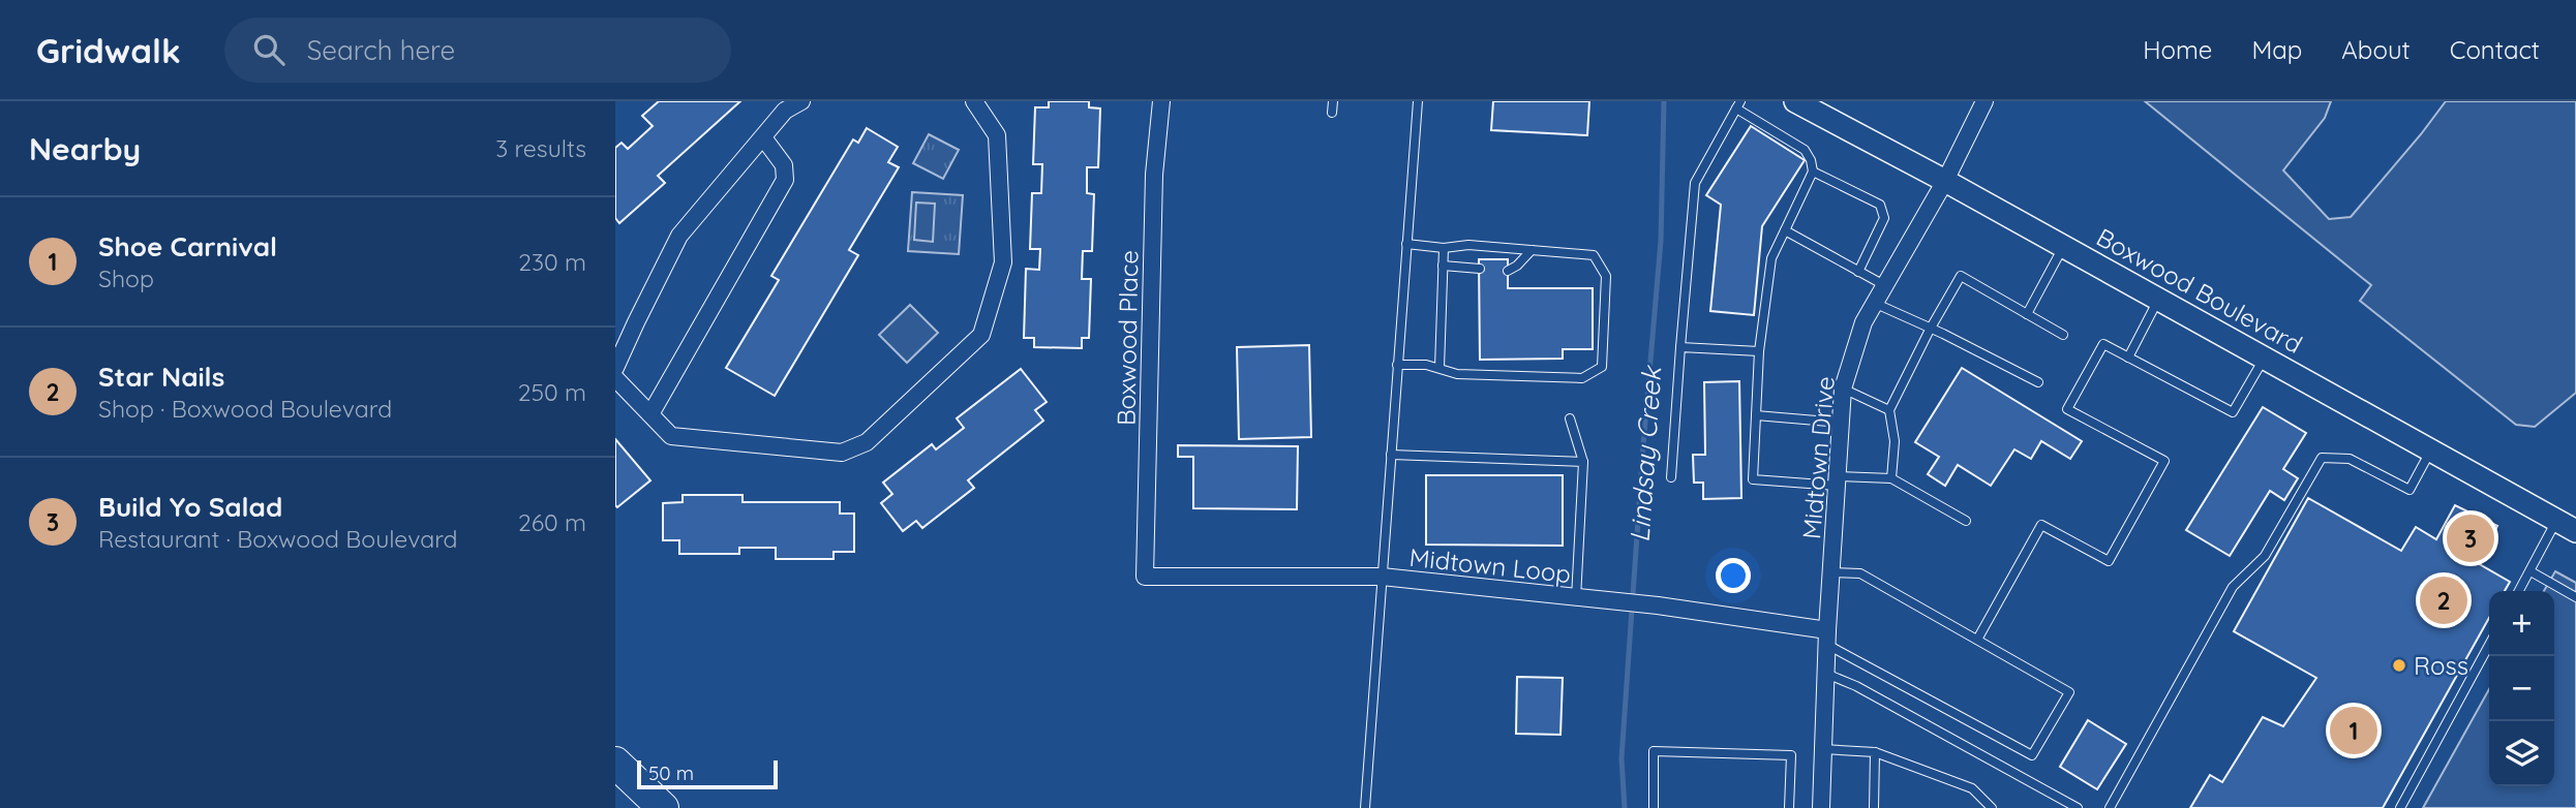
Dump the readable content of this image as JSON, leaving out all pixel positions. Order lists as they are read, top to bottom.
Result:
{
  "streets": {
    "street": [
      "Boxwood Boulevard",
      "Boxwood Place",
      "Midtown Drive",
      "Midtown Loop"
    ]
  },
  "crossings": [
    ["Boxwood Boulevard", "Midtown Drive"],
    ["Boxwood Place", "Midtown Loop"],
    ["Midtown Drive", "Midtown Loop"]
  ],
  "water": ["Lindsay Creek"],
  "places": ["Ross"],
  "scale_bar": "50 m",
  "page": {
    "header": "Gridwalk",
    "search": "Search here",
    "nav": [
      "Home",
      "Map",
      "About",
      "Contact"
    ],
    "heading": ["Nearby", "3 results"],
    "list": [
      {
        "mark": "1",
        "name": "Shoe Carnival",
        "note": "Shop",
        "value": "230 m"
      },
      {
        "mark": "2",
        "name": "Star Nails",
        "note": "Shop · Boxwood Boulevard",
        "value": "250 m"
      },
      {
        "mark": "3",
        "name": "Build Yo Salad",
        "note": "Restaurant · Boxwood Boulevard",
        "value": "260 m"
      }
    ],
    "pins": ["3", "2", "1"],
    "map_buttons": ["+", "−"],
    "scale": "50 m"
  }
}
